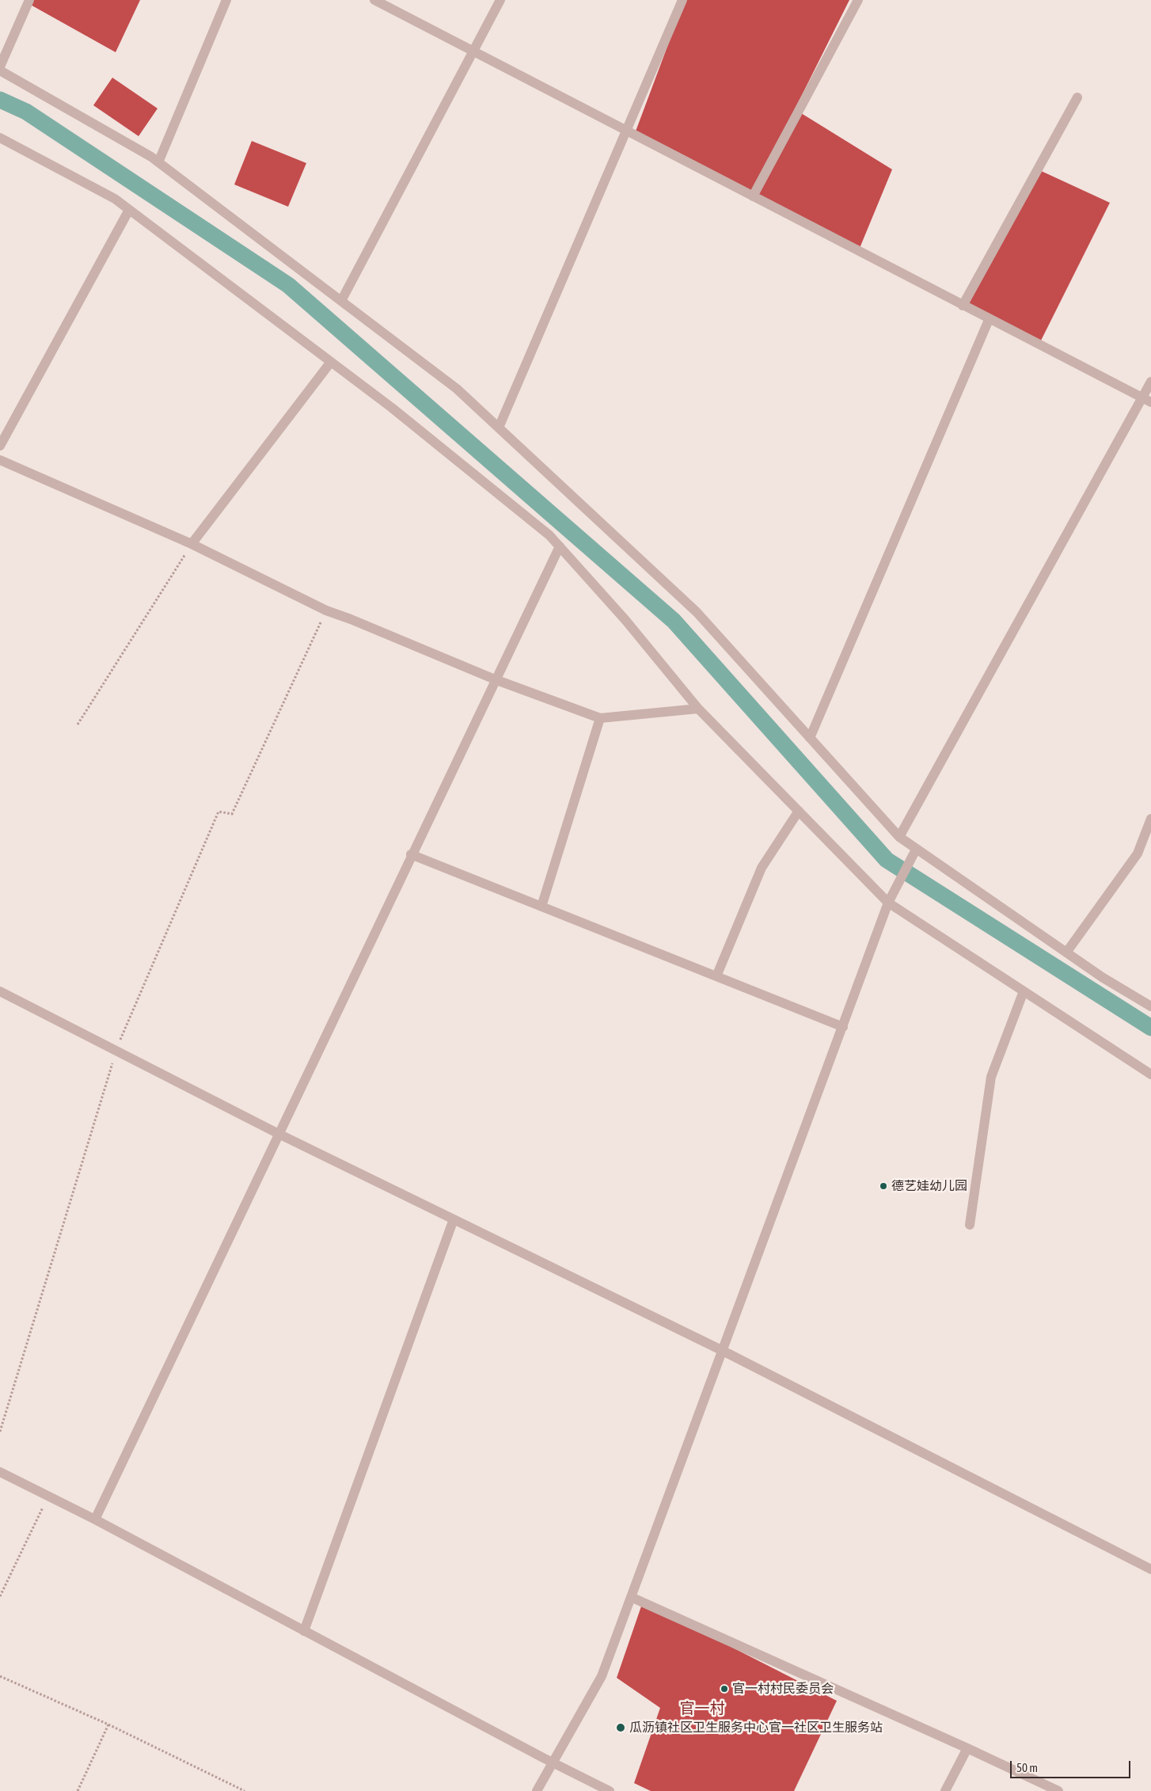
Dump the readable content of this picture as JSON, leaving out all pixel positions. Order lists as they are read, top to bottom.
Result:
{
  "districts": ["官一村"],
  "places": ["德艺娃幼儿园", "官一村村民委员会", "瓜沥镇社区卫生服务中心官一社区卫生服务站"],
  "scale_bar": "50 m"
}
